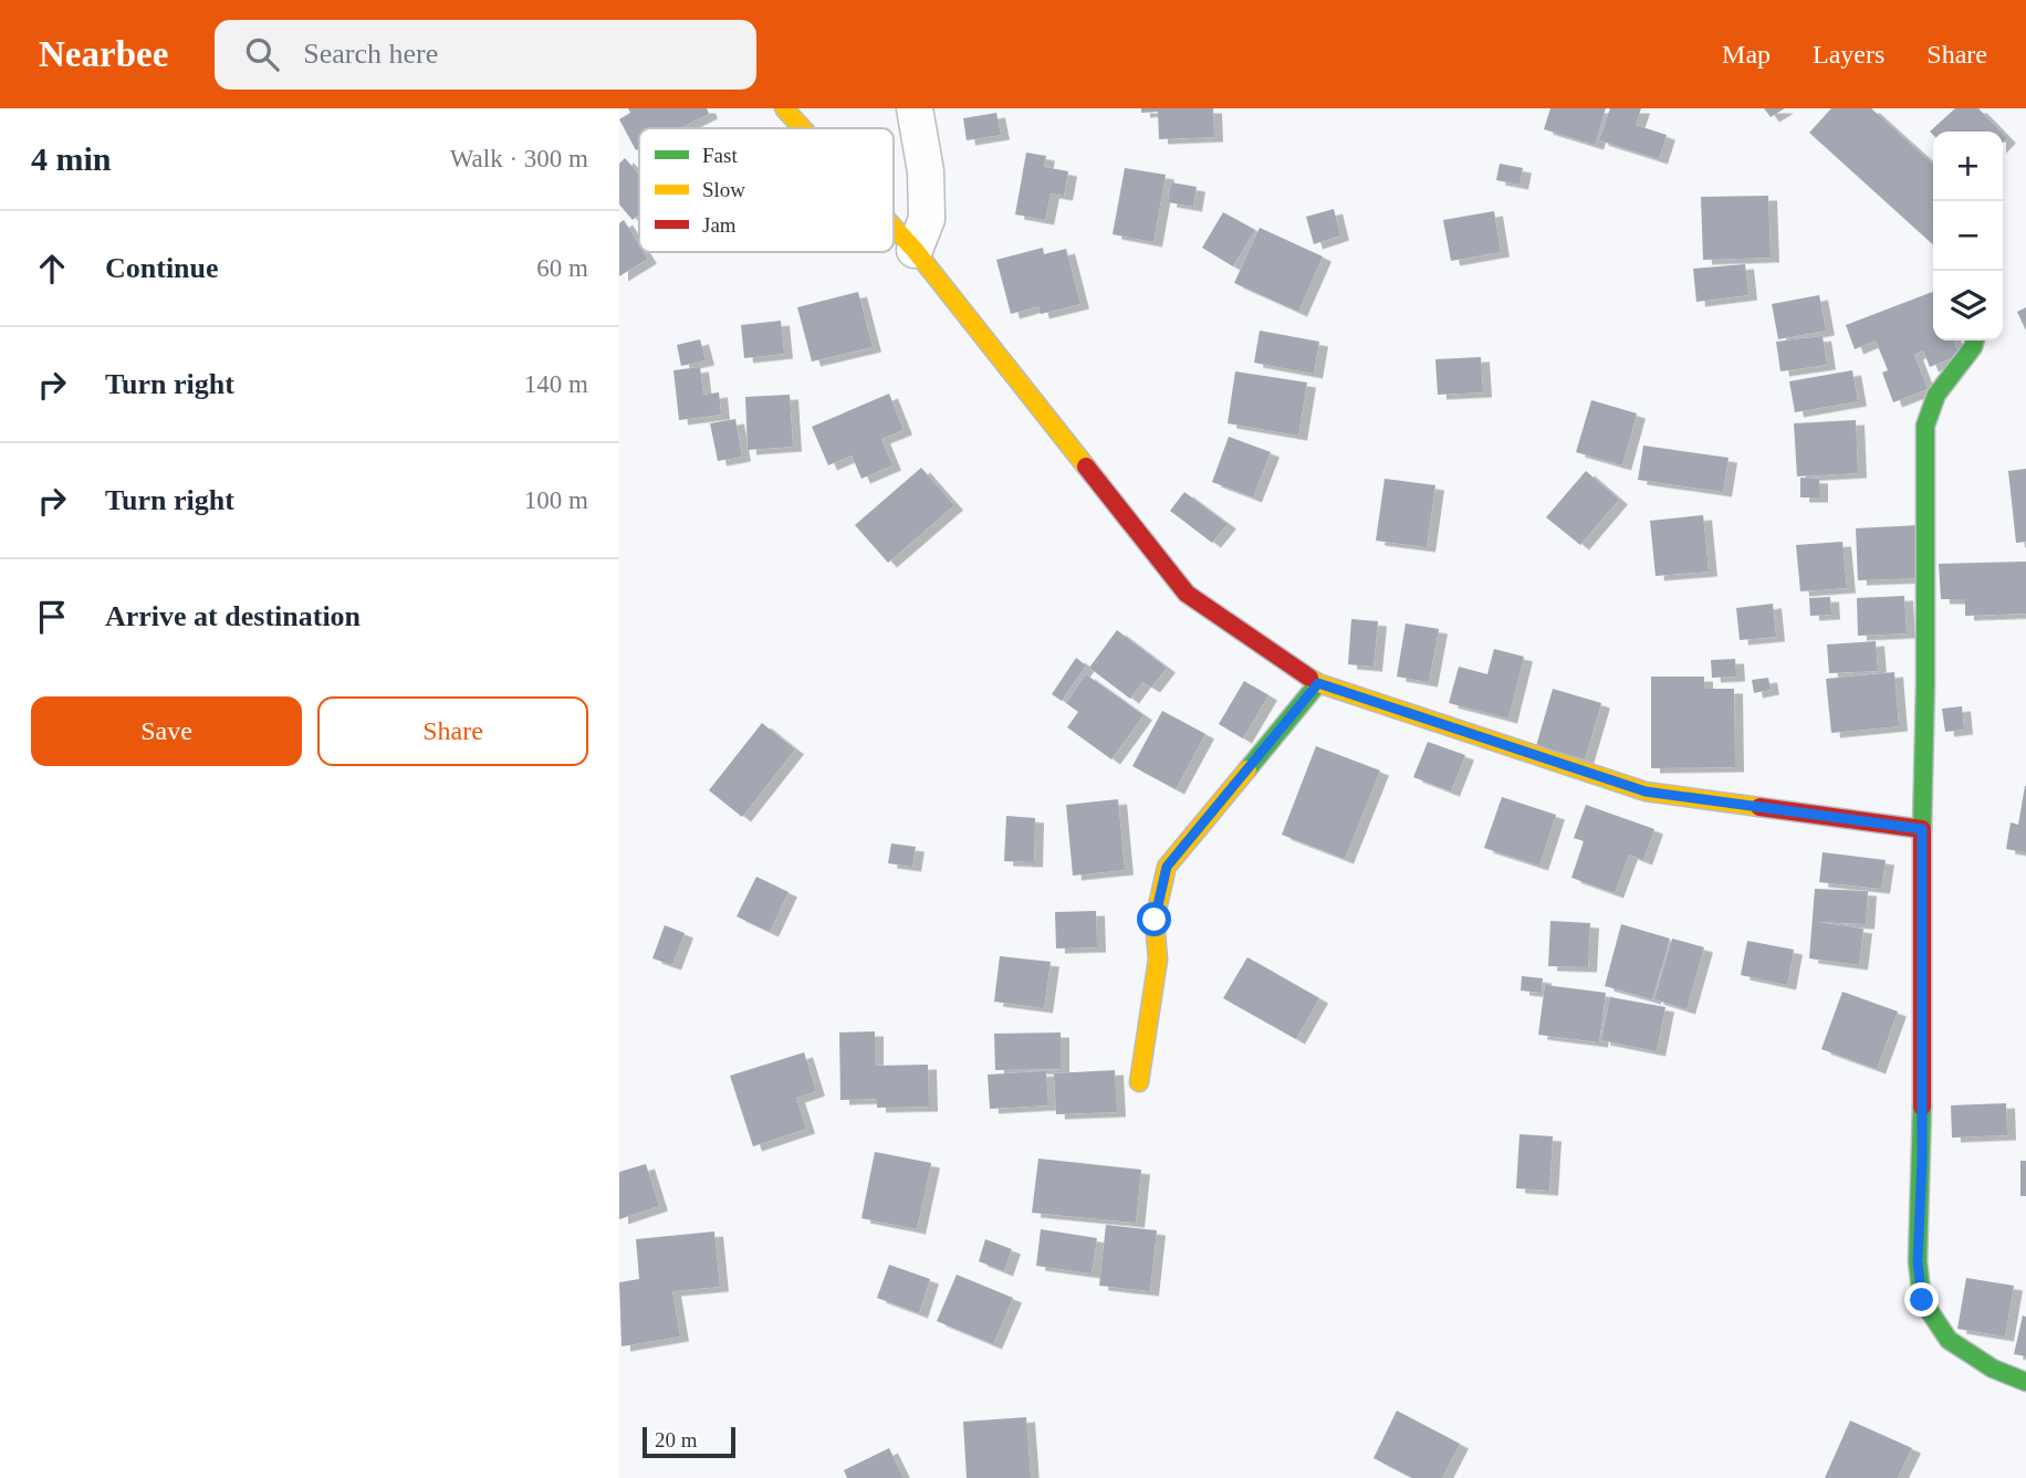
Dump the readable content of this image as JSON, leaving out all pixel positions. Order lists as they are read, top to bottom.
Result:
{
  "legend": ["Fast", "Slow", "Jam"],
  "scale_bar": "20 m",
  "page": {
    "header": "Nearbee",
    "search": "Search here",
    "nav": ["Map", "Layers", "Share"],
    "heading": ["4 min", "Walk · 300 m"],
    "map_buttons": ["+", "−"],
    "list": [
      ["Continue", "60 m"],
      ["Turn right", "140 m"],
      ["Turn right", "100 m"],
      "Arrive at destination"
    ],
    "buttons": ["Save", "Share"],
    "scale": "20 m"
  }
}
